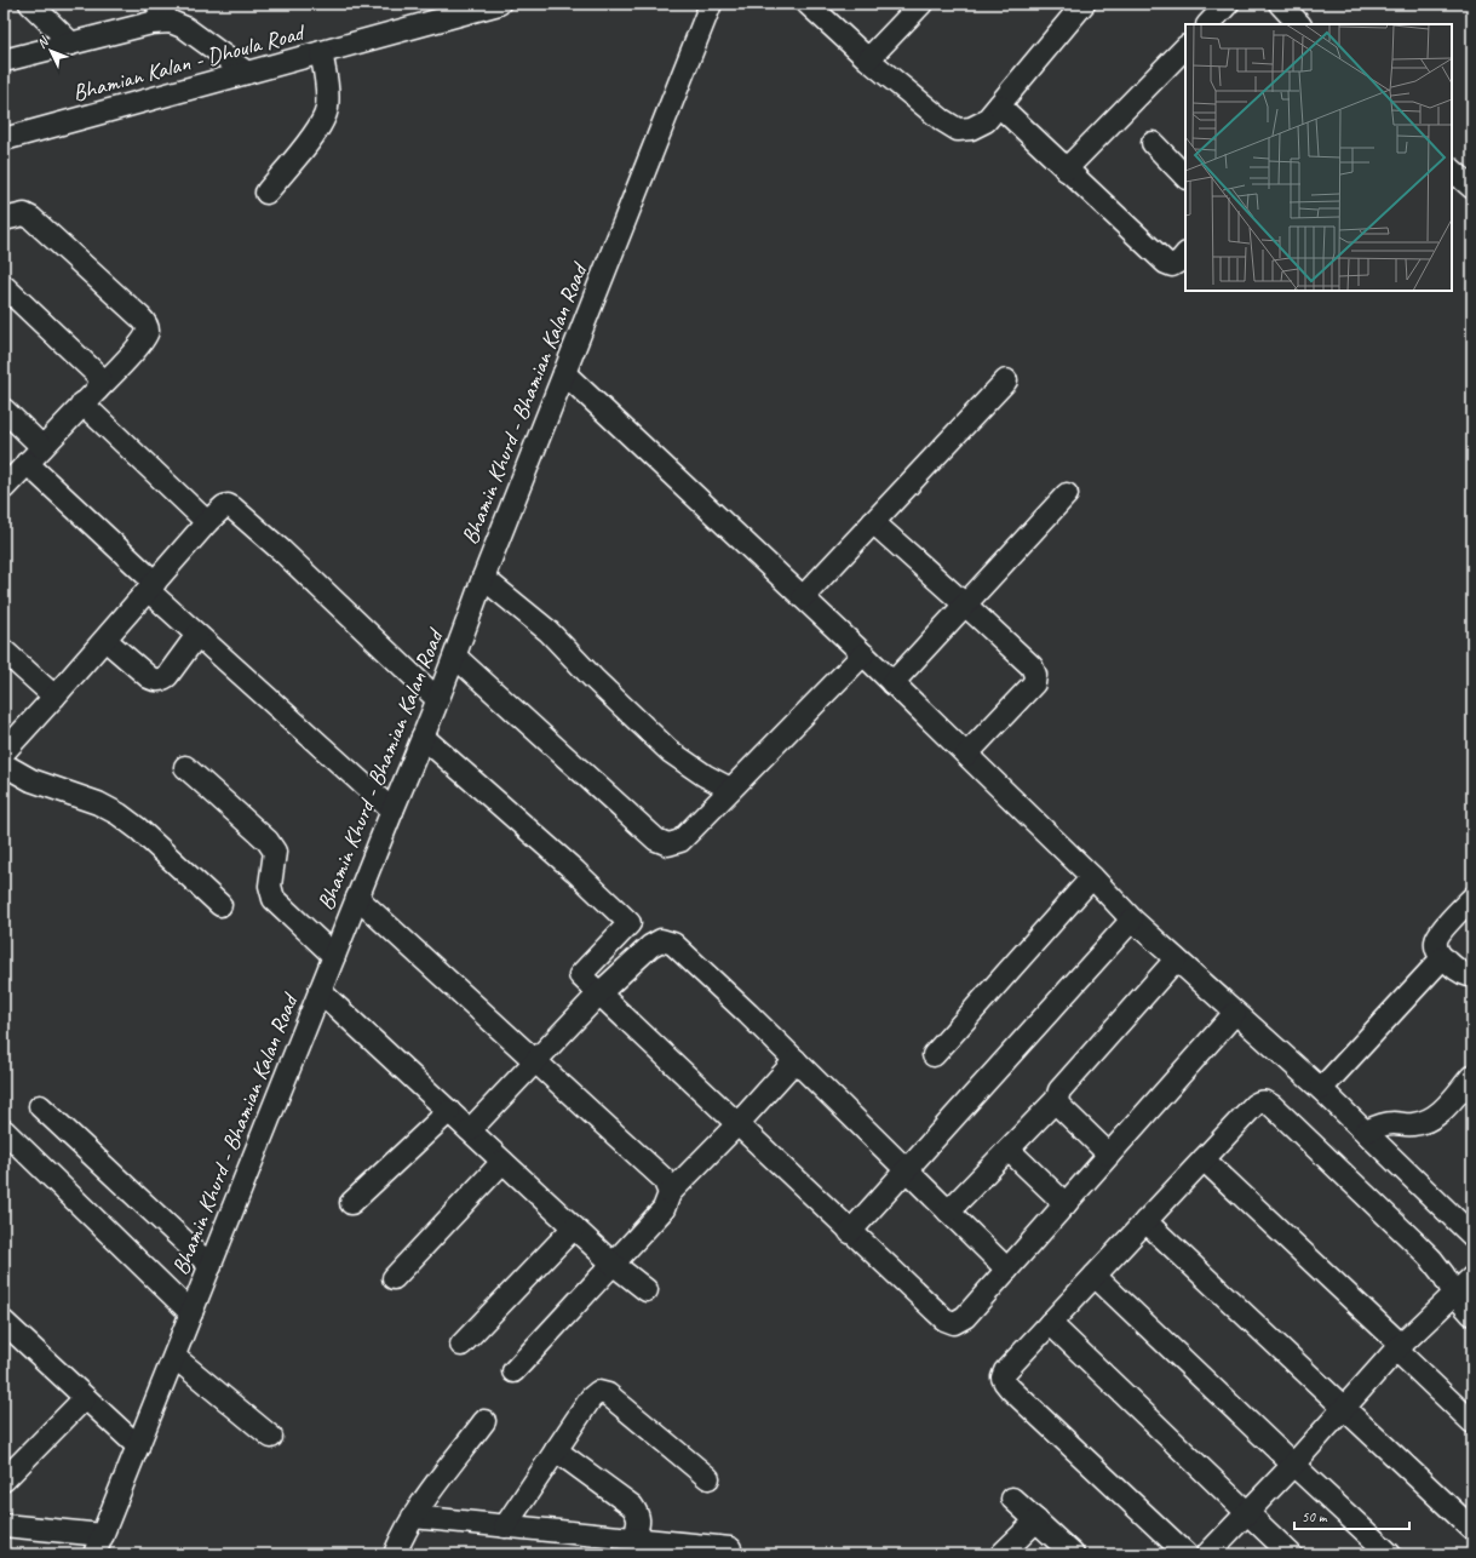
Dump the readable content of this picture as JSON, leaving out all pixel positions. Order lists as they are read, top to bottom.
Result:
{
  "streets": {
    "street": ["Bhamian Kalan - Dhoula Road", "Bhamin Khurd - Bhamian Kalan Road"]
  },
  "scale_bar": "50 m",
  "north": "top left"
}
